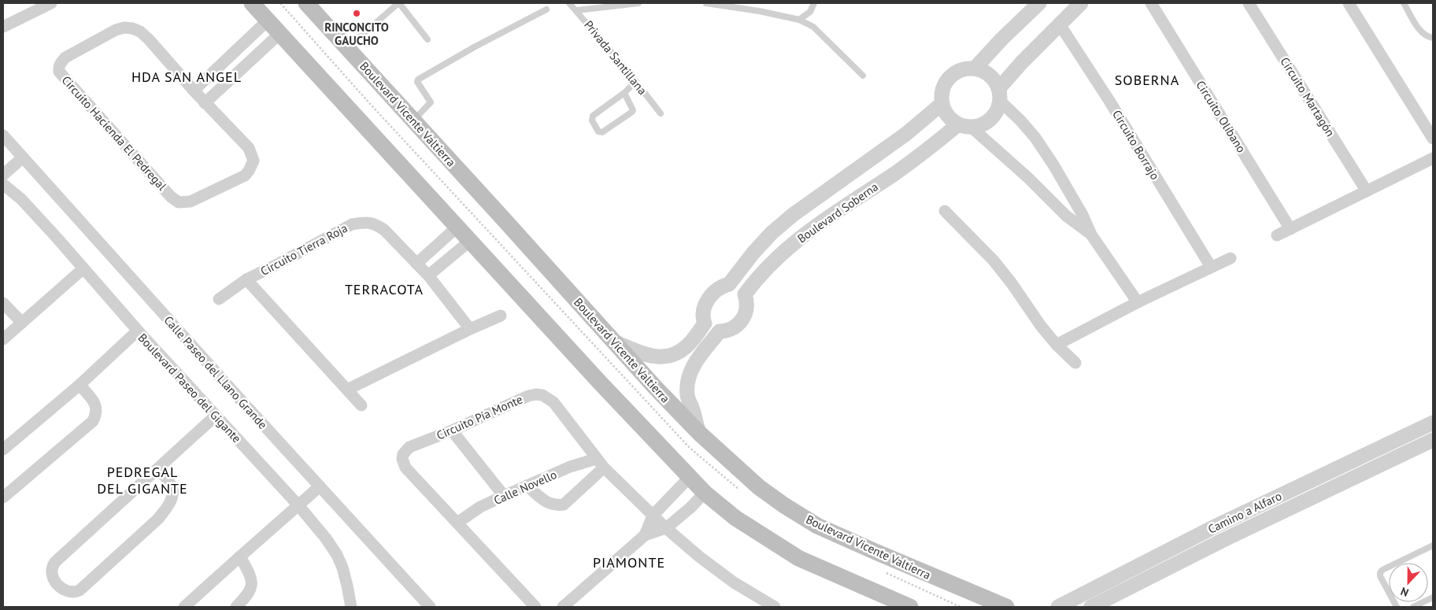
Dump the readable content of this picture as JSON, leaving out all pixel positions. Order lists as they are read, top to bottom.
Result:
{
  "streets": {
    "main road": ["Boulevard Vicente Valtierra"],
    "street": [
      "Circuito Martagón",
      "Circuito Olíbano",
      "Circuito Hacienda El Pedregal",
      "Circuito Borrajo",
      "Boulevard Soberna",
      "Circuito Tierra Roja",
      "Calle Paseo del Llano Grande",
      "Boulevard Paseo del Gigante",
      "Circuito Pía Monte",
      "Calle Novello",
      "Camino a Alfaro"
    ],
    "lane": ["Privada Santillana"]
  },
  "crossings": [
    ["Circuito Pía Monte", "Calle Novello"]
  ],
  "districts": [
    "HDA SAN ANGEL",
    "SOBERNA",
    "TERRACOTA",
    "PEDREGAL DEL GIGANTE",
    "PIAMONTE"
  ],
  "places": ["RINCONCITO GAUCHO"],
  "north": "bottom"
}
